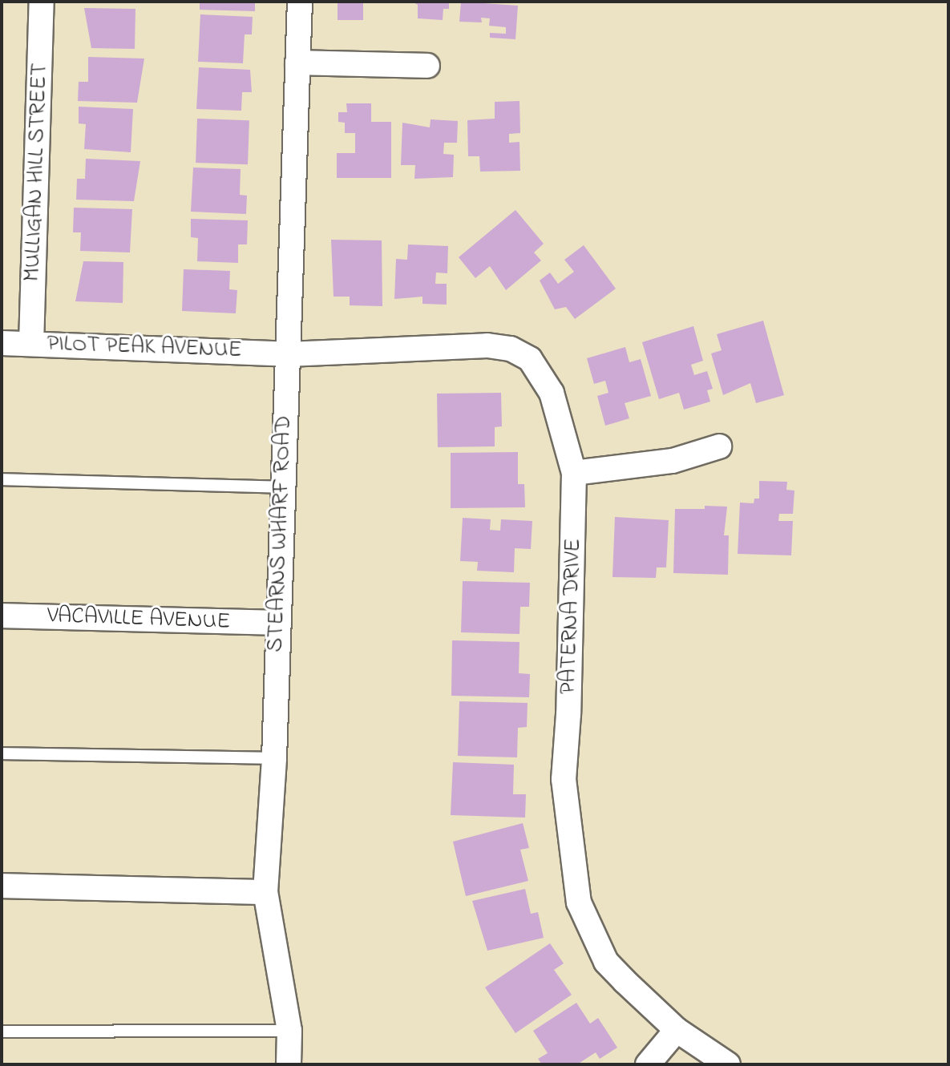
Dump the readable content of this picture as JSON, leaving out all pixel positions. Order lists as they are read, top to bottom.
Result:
{
  "streets": {
    "street": [
      "MULLIGAN HILL STREET",
      "PILOT PEAK AVENUE",
      "STEARNS WHARF ROAD",
      "PATERNA DRIVE",
      "VACAVILLE AVENUE"
    ]
  },
  "crossings": [
    ["MULLIGAN HILL STREET", "PILOT PEAK AVENUE"],
    ["PILOT PEAK AVENUE", "STEARNS WHARF ROAD"],
    ["PILOT PEAK AVENUE", "PATERNA DRIVE"],
    ["STEARNS WHARF ROAD", "PATERNA DRIVE"],
    ["STEARNS WHARF ROAD", "VACAVILLE AVENUE"]
  ]
}
